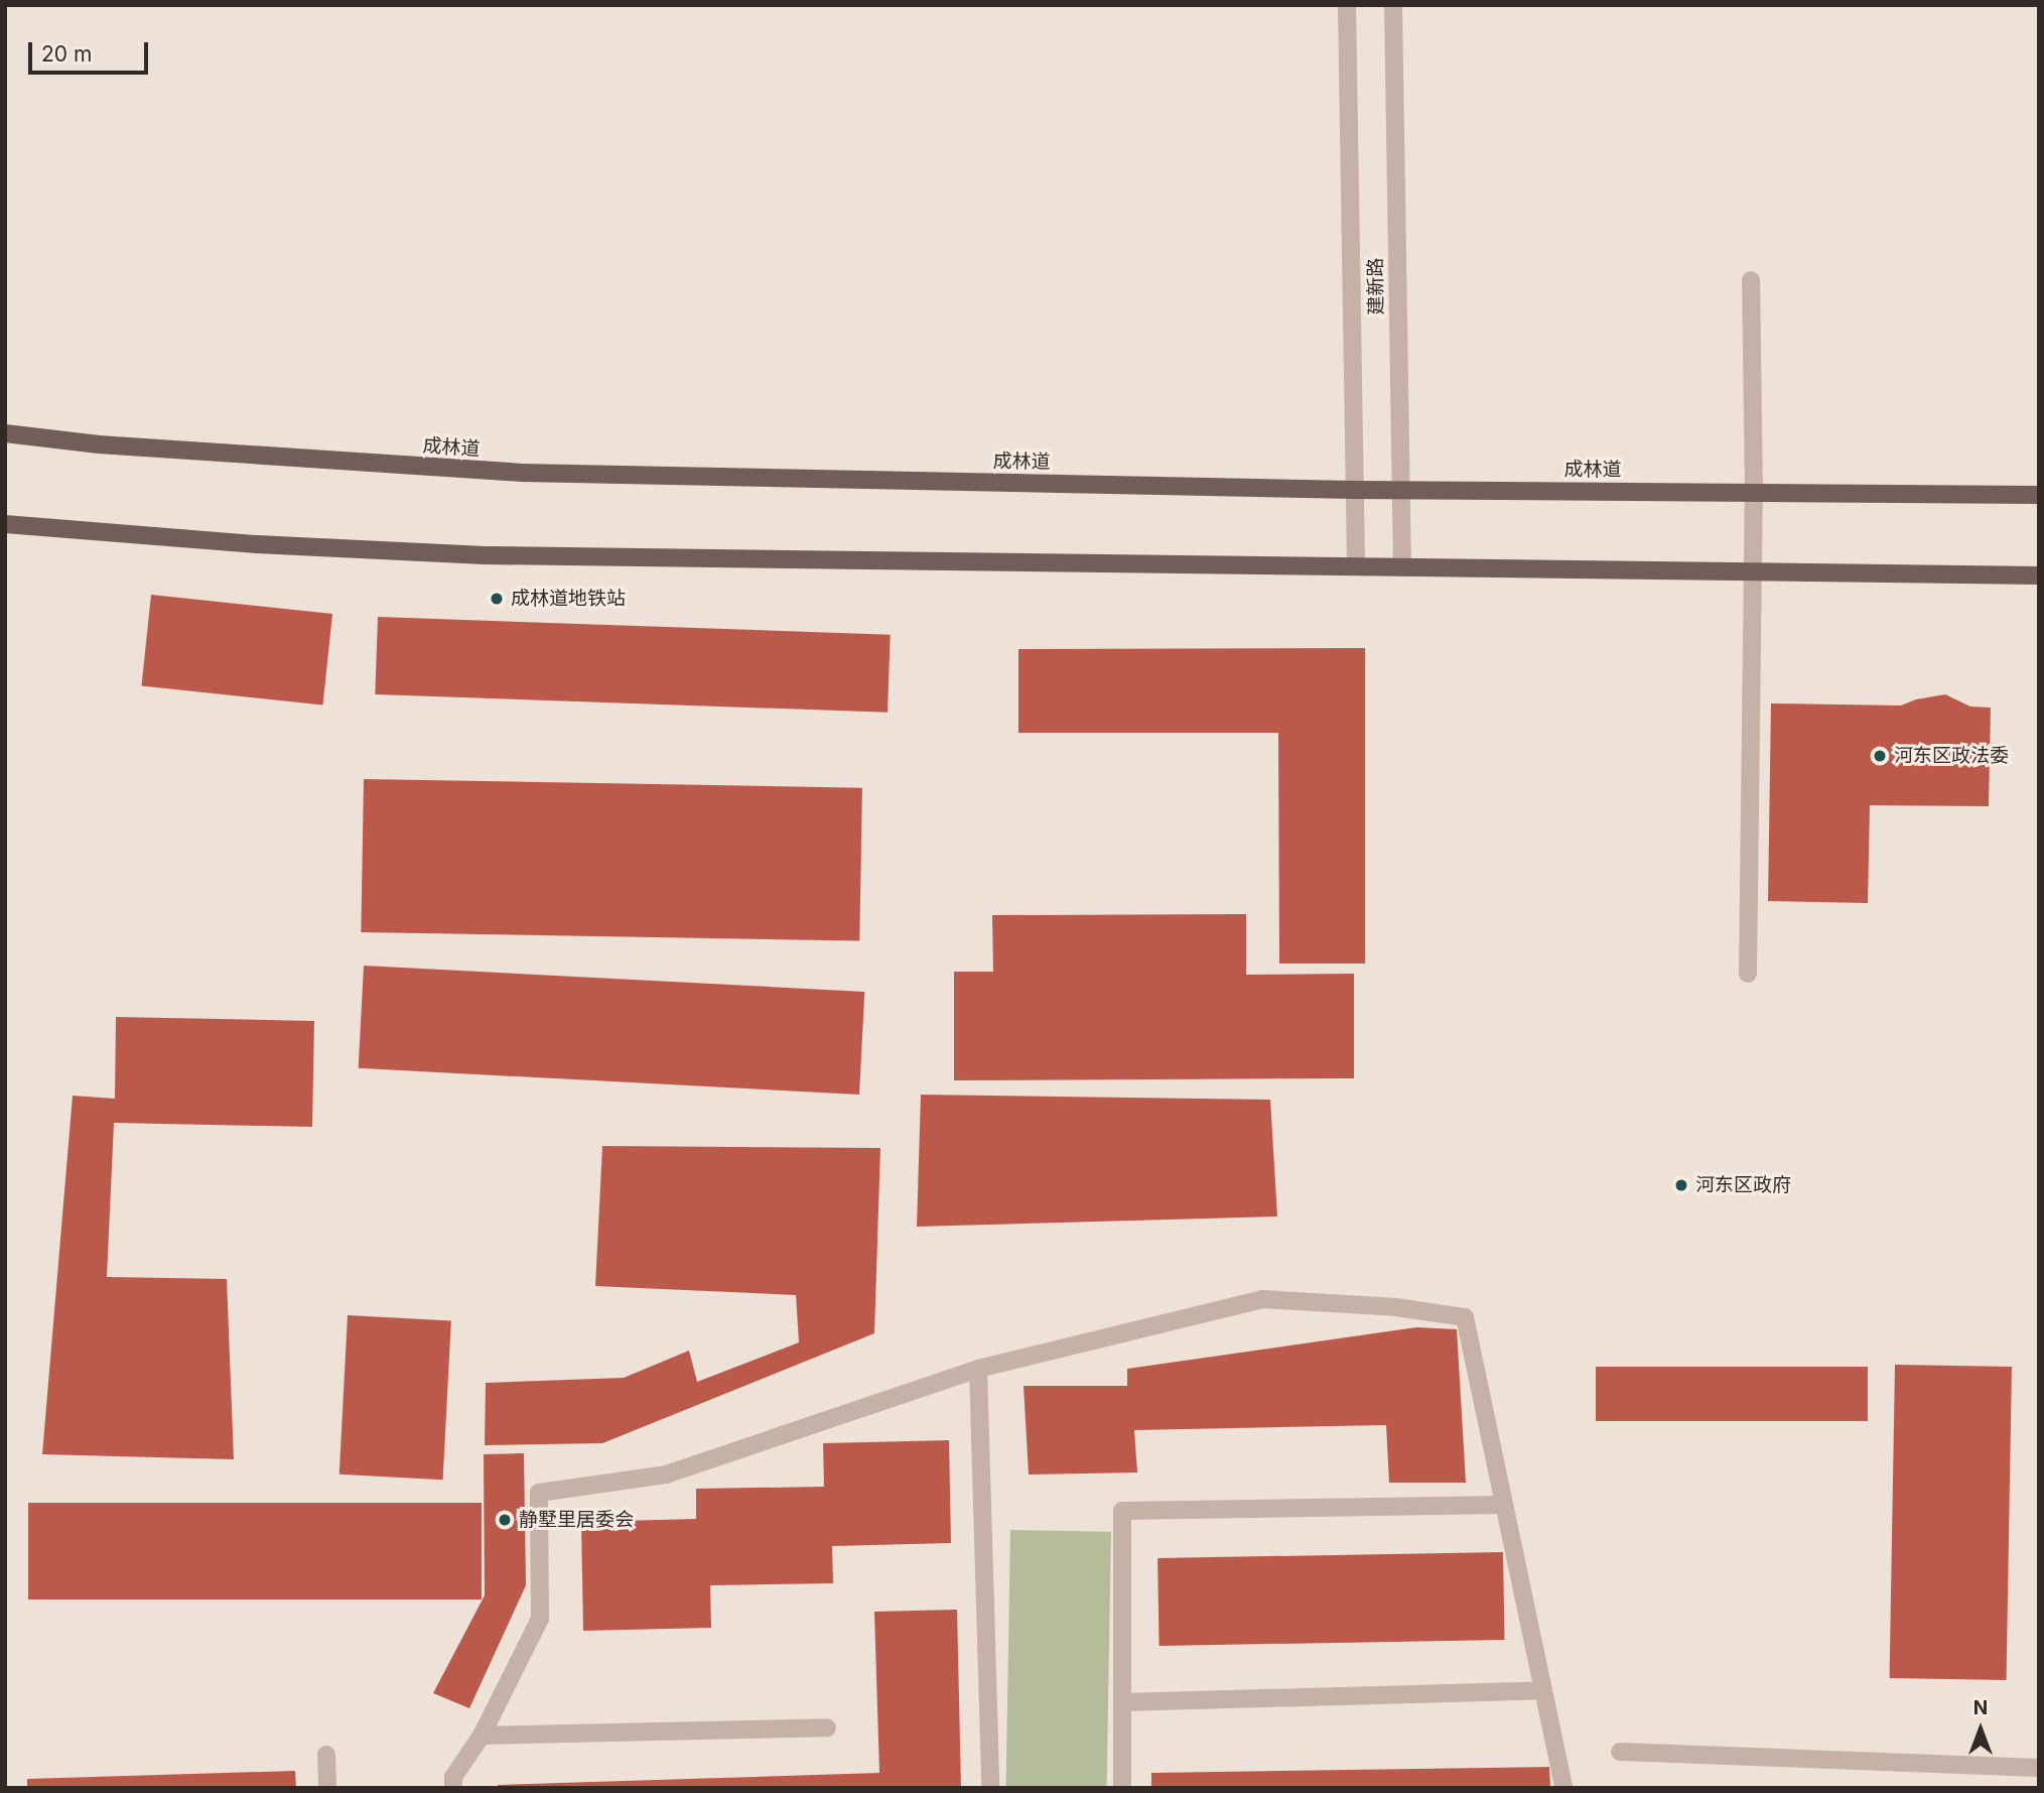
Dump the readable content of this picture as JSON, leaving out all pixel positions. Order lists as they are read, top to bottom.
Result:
{
  "streets": {
    "main road": ["成林道"],
    "street": ["建新路"]
  },
  "crossings": [
    ["建新路", "成林道"]
  ],
  "places": [
    "成林道地铁站",
    "河东区政法委",
    "河东区政府",
    "静墅里居委会"
  ],
  "scale_bar": "20 m",
  "north": "top"
}
